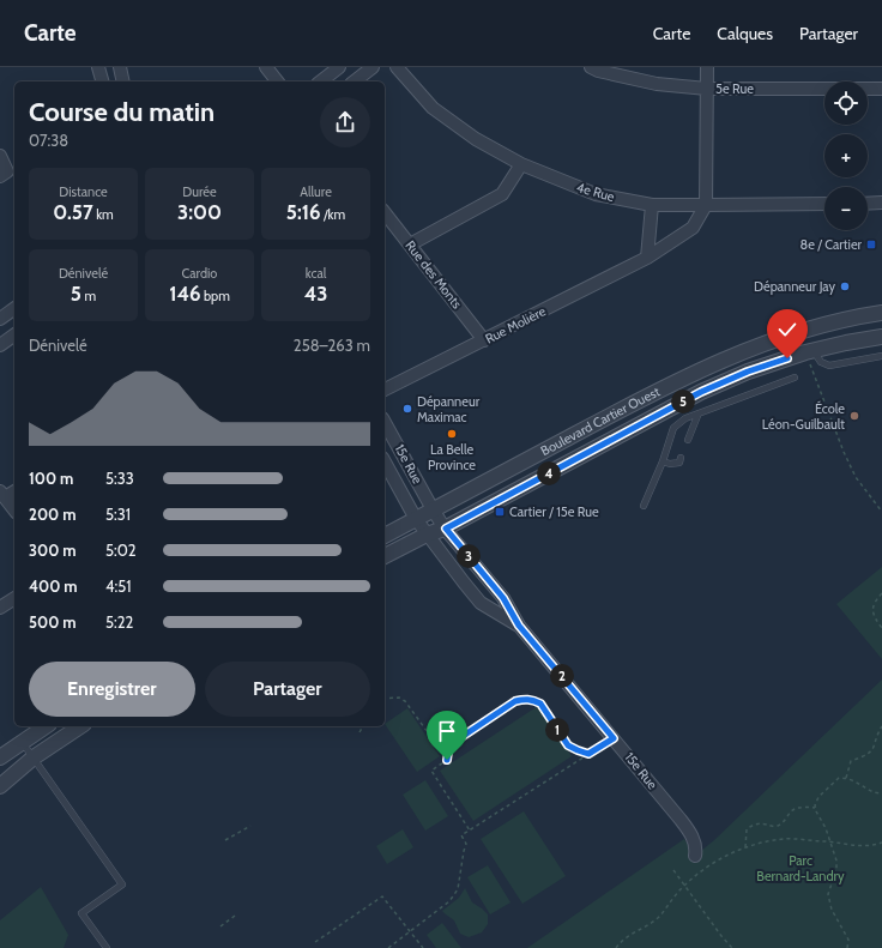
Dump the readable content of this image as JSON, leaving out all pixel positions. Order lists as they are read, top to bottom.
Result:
{
  "streets": {
    "street": [
      "5e Rue",
      "4e Rue",
      "Rue des Monts",
      "Rue Molière",
      "Boulevard Cartier Ouest",
      "15e Rue"
    ]
  },
  "crossings": [
    ["5e Rue", "Rue Molière"],
    ["4e Rue", "Rue Molière"],
    ["Rue des Monts", "Rue Molière"],
    ["Boulevard Cartier Ouest", "15e Rue"]
  ],
  "parks": ["Parc Bernard-Landry"],
  "places": {
    "transit": ["8e / Cartier", "Cartier / 15e Rue"],
    "other": [
      "Dépanneur Jay",
      "Dépanneur Maximac",
      "École Léon-Guilbault",
      "La Belle Province"
    ]
  },
  "page": {
    "header": "Carte",
    "nav": ["Carte", "Calques", "Partager"],
    "map_buttons": ["+", "−"],
    "heading": ["Course du matin", "07:38"],
    "stats": [
      ["Distance", "0.57 km"],
      ["Durée", "3:00"],
      ["Allure", "5:16 /km"],
      ["Dénivelé", "5 m"],
      ["Cardio", "146 bpm"],
      ["kcal", "43"]
    ],
    "chart": ["Dénivelé", "258–263 m"],
    "pins": [
      "5",
      "4",
      "3",
      "2",
      "1"
    ],
    "list": [
      {
        "name": "100 m",
        "note": "5:33"
      },
      {
        "name": "200 m",
        "note": "5:31"
      },
      {
        "name": "300 m",
        "note": "5:02"
      },
      {
        "name": "400 m",
        "note": "4:51"
      },
      {
        "name": "500 m",
        "note": "5:22"
      }
    ],
    "buttons": ["Enregistrer", "Partager"]
  }
}
